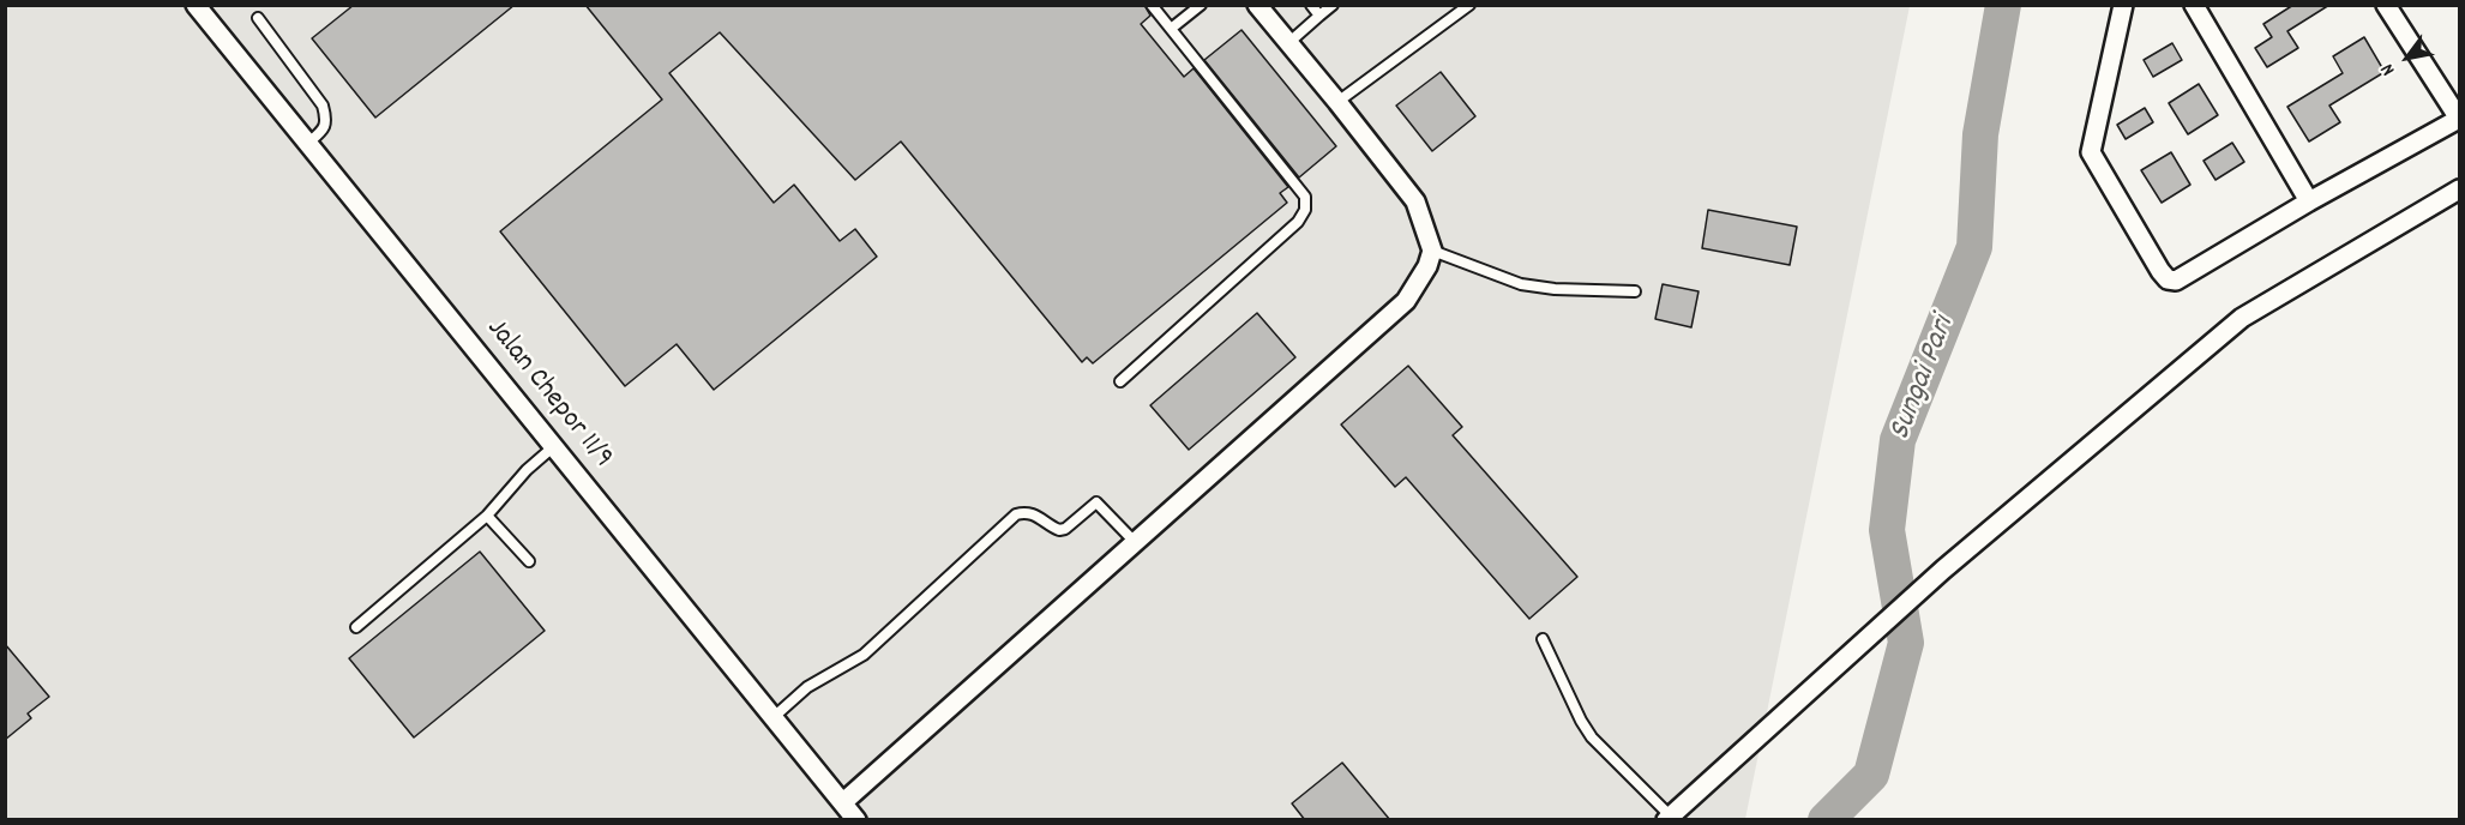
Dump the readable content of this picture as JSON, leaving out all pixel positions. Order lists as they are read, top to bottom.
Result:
{
  "streets": {
    "street": ["Jalan Chepor 11/9"]
  },
  "water": ["Sungai Pari"],
  "north": "bottom left"
}
